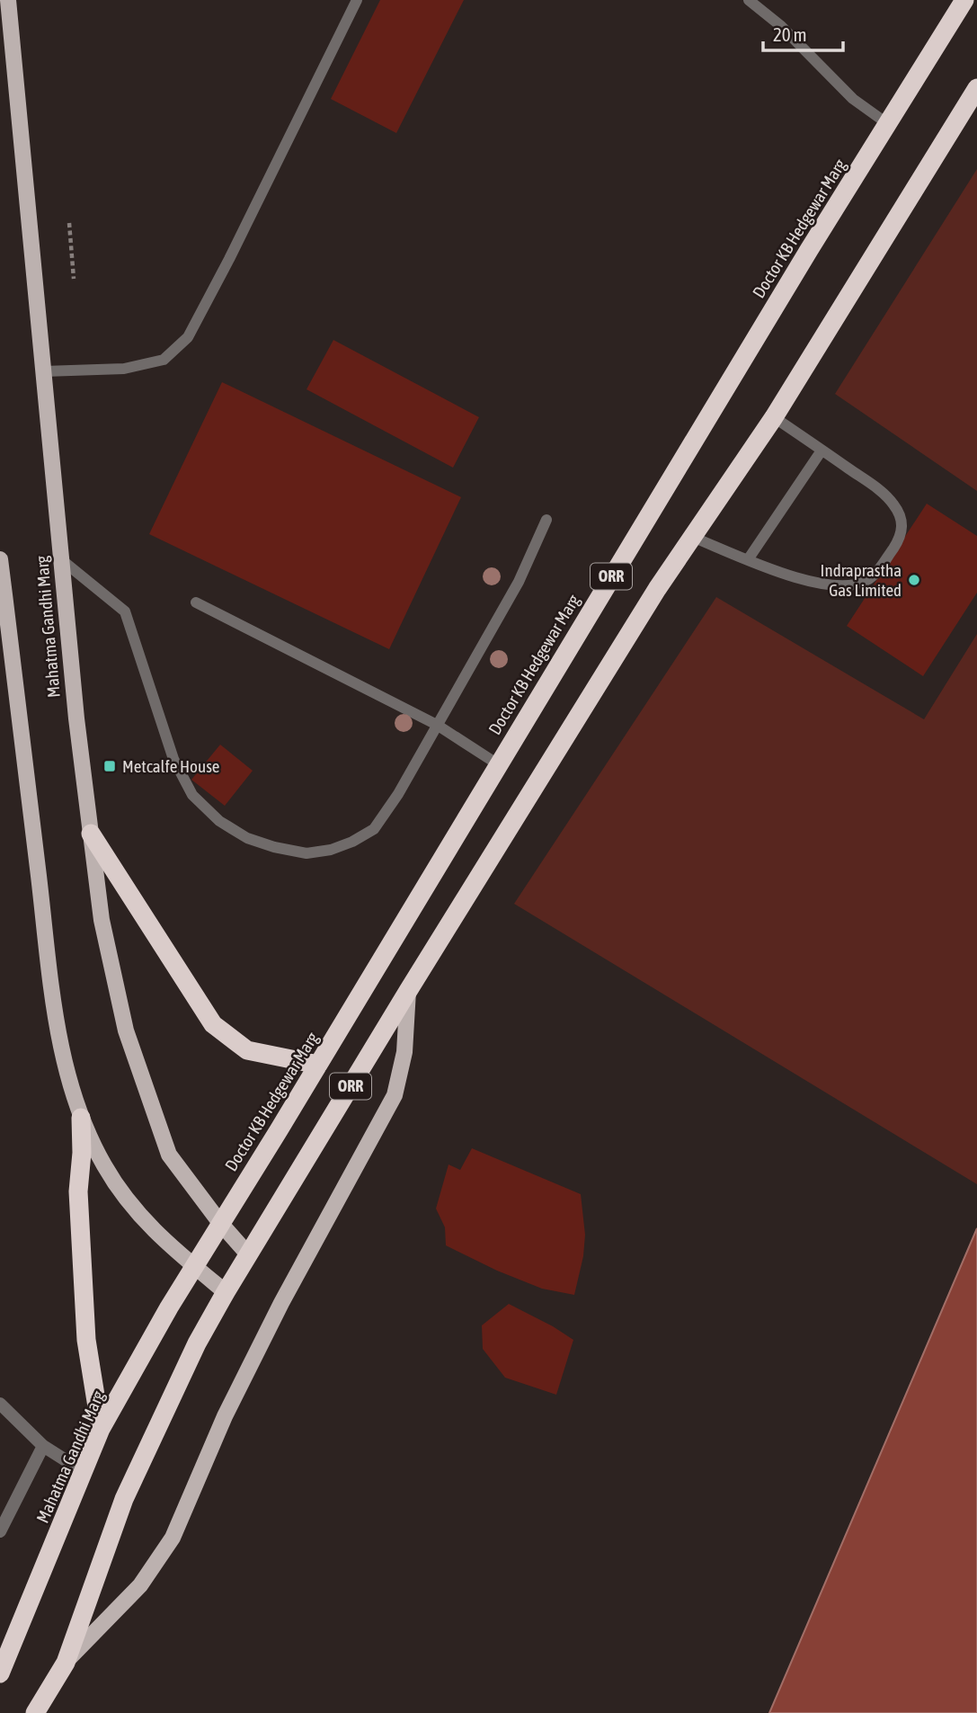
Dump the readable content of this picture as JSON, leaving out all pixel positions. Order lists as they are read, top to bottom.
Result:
{
  "streets": {
    "highway": ["Doctor KB Hedgewar Marg", "ORR", "Mahatma Gandhi Marg"]
  },
  "crossings": [
    ["Doctor KB Hedgewar Marg", "Mahatma Gandhi Marg"],
    ["ORR", "Mahatma Gandhi Marg"]
  ],
  "places": {
    "other": ["Indraprastha Gas Limited"],
    "transit": ["Metcalfe House"]
  },
  "scale_bar": "20 m"
}
